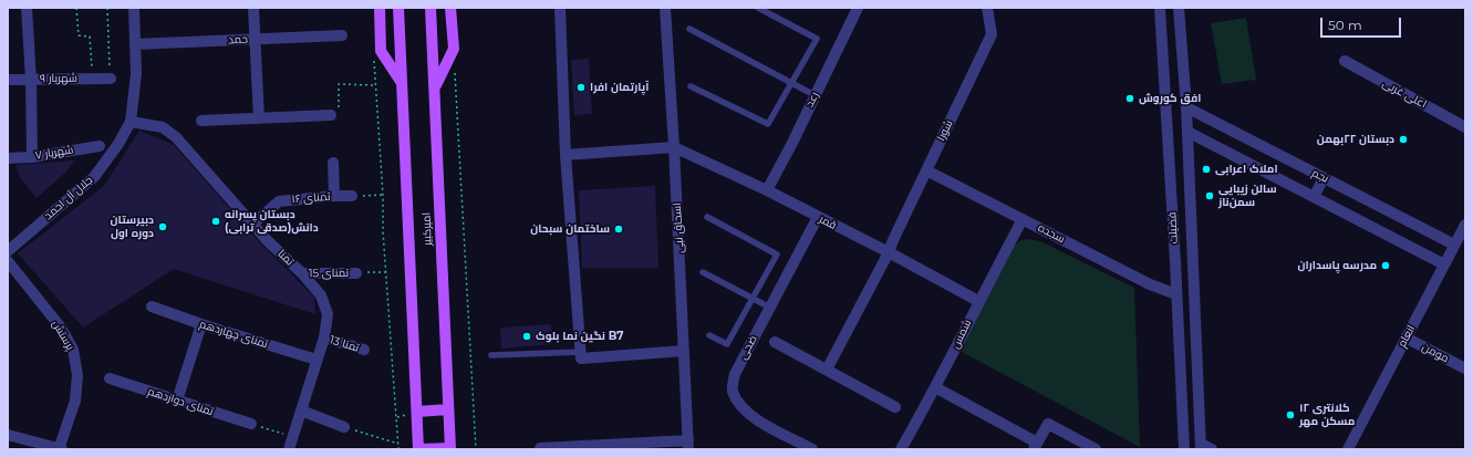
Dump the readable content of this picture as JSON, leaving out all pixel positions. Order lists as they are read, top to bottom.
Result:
{
  "streets": {
    "main road": ["امیرکبیر"],
    "street": [
      "حمد",
      "شهریار ۹",
      "اعلی غربی",
      "رعد",
      "شورا",
      "شهریار ۷",
      "نجم",
      "جلال آل احمد",
      "تمنای ۱۶",
      "قمر",
      "اسحاق نبی",
      "فضیلت",
      "سجده",
      "تمنا",
      "تمنای 15",
      "تمنای چهاردهم",
      "شمس",
      "پرستش",
      "انعام",
      "تمنا 13",
      "ضحی",
      "مومن",
      "تمنای دوازدهم"
    ]
  },
  "crossings": [
    ["حمد", "جلال آل احمد"],
    ["رعد", "قمر"],
    ["شورا", "قمر"],
    ["شورا", "سجده"],
    ["نجم", "فضیلت"],
    ["نجم", "انعام"],
    ["جلال آل احمد", "تمنا"],
    ["تمنای ۱۶", "تمنا"],
    ["قمر", "اسحاق نبی"],
    ["قمر", "شمس"],
    ["قمر", "ضحی"],
    ["فضیلت", "سجده"],
    ["سجده", "شمس"],
    ["تمنا", "تمنای 15"],
    ["تمنا", "تمنای چهاردهم"],
    ["تمنا", "تمنا 13"],
    ["انعام", "مومن"]
  ],
  "places": [
    "آپارتمان افرا",
    "افق کوروش",
    "دبستان ۲۲بهمن",
    "املاک اعرابی",
    "سالن زیبایی سمن‌ناز",
    "دبستان پسرانه دانش(صدقی ترابی)",
    "دبیرستان دوره اول",
    "ساختمان سبحان",
    "مدرسه پاسداران",
    "نگین نما بلوک B7",
    "کلانتری ۱۲ مسکن مهر"
  ],
  "scale_bar": "50 m"
}
